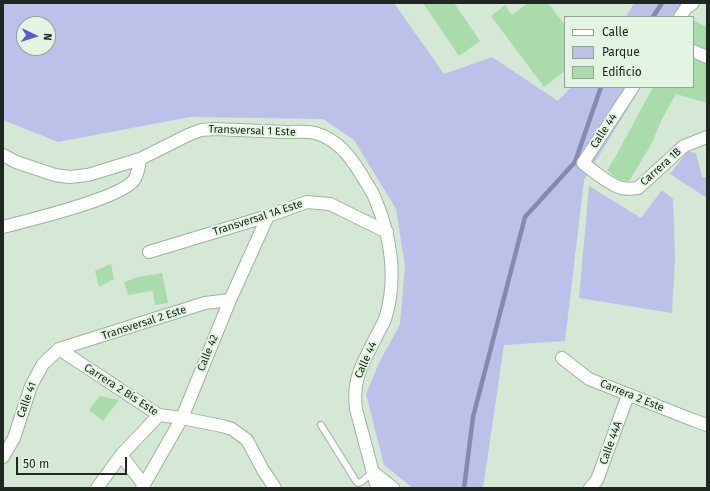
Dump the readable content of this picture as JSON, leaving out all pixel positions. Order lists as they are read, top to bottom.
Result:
{
  "streets": {
    "street": [
      "Transversal 1 Este",
      "Calle 44",
      "Carrera 1B",
      "Transversal 1A Este",
      "Transversal 2 Este",
      "Calle 42",
      "Carrera 2 Bis Este",
      "Carrera 2 Este",
      "Calle 41",
      "Calle 44A"
    ]
  },
  "crossings": [
    ["Transversal 1 Este", "Calle 44"],
    ["Transversal 1 Este", "Transversal 1A Este"],
    ["Calle 44", "Carrera 1B"],
    ["Calle 44", "Transversal 1A Este"],
    ["Transversal 1A Este", "Calle 42"],
    ["Transversal 2 Este", "Calle 42"],
    ["Transversal 2 Este", "Carrera 2 Bis Este"],
    ["Transversal 2 Este", "Calle 41"],
    ["Calle 42", "Carrera 2 Bis Este"],
    ["Carrera 2 Bis Este", "Calle 41"],
    ["Carrera 2 Este", "Calle 44A"]
  ],
  "legend": ["Calle", "Parque", "Edificio"],
  "scale_bar": "50 m",
  "north": "right"
}
